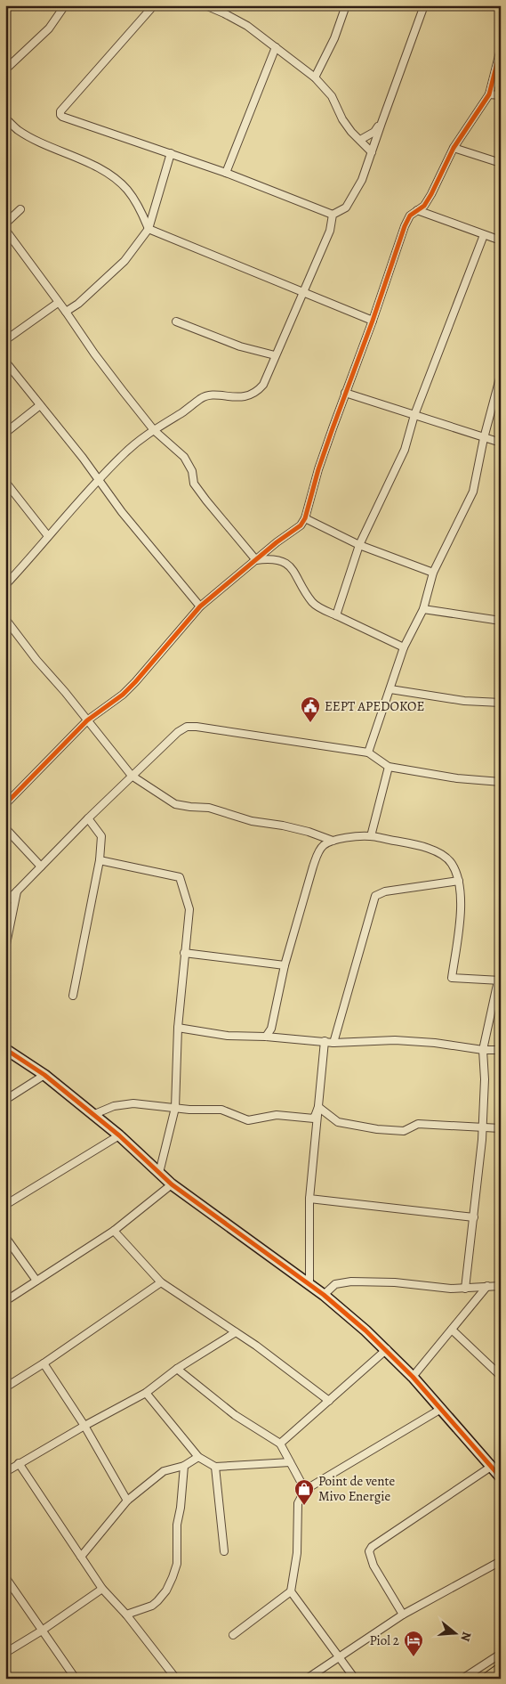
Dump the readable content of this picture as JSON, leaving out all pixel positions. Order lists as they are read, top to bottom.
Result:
{
  "places": {
    "public building": ["EEPT APEDOKOE"],
    "shop": ["Point de vente Mivo Energie"],
    "hotel": ["Piol 2"]
  },
  "north": "right"
}
